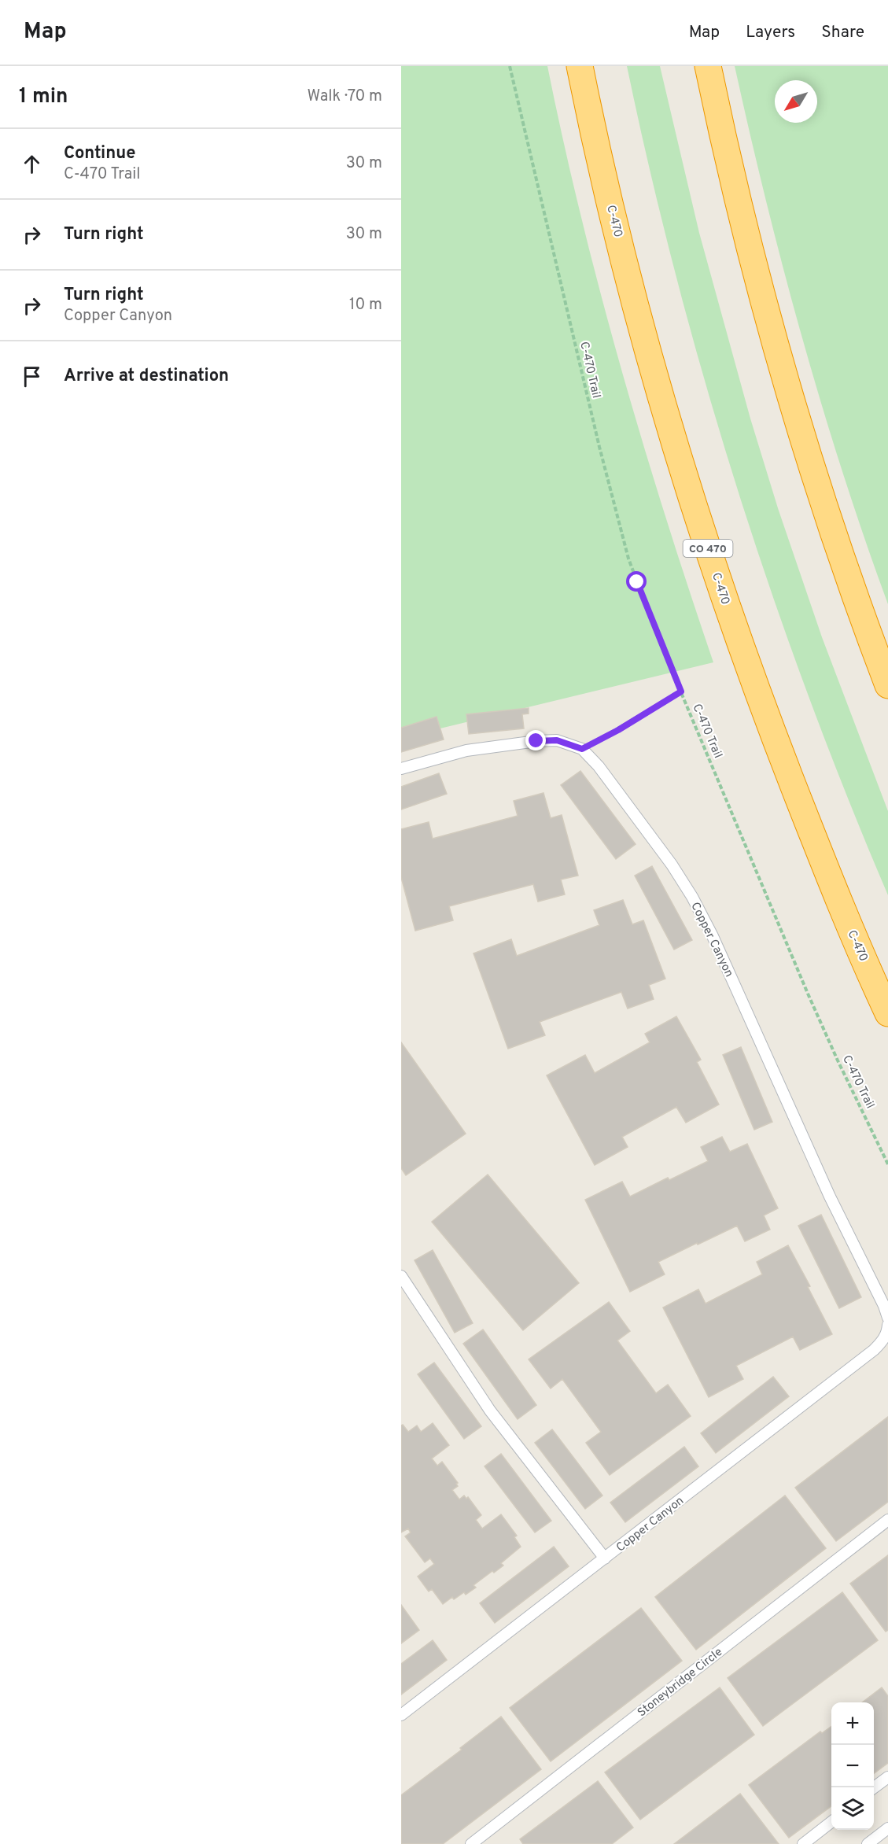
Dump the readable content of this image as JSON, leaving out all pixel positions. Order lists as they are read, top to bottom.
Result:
{
  "streets": {
    "highway": ["C-470", "CO 470"],
    "lane": ["Copper Canyon", "Stoneybridge Circle"],
    "path": ["C-470 Trail"]
  },
  "north": "bottom left",
  "page": {
    "header": "Map",
    "nav": ["Map", "Layers", "Share"],
    "heading": ["1 min", "Walk · 70 m"],
    "list": [
      ["Continue", "C-470 Trail", "30 m"],
      ["Turn right", "30 m"],
      ["Turn right", "Copper Canyon", "10 m"],
      "Arrive at destination"
    ],
    "map_buttons": ["+", "−"]
  }
}
